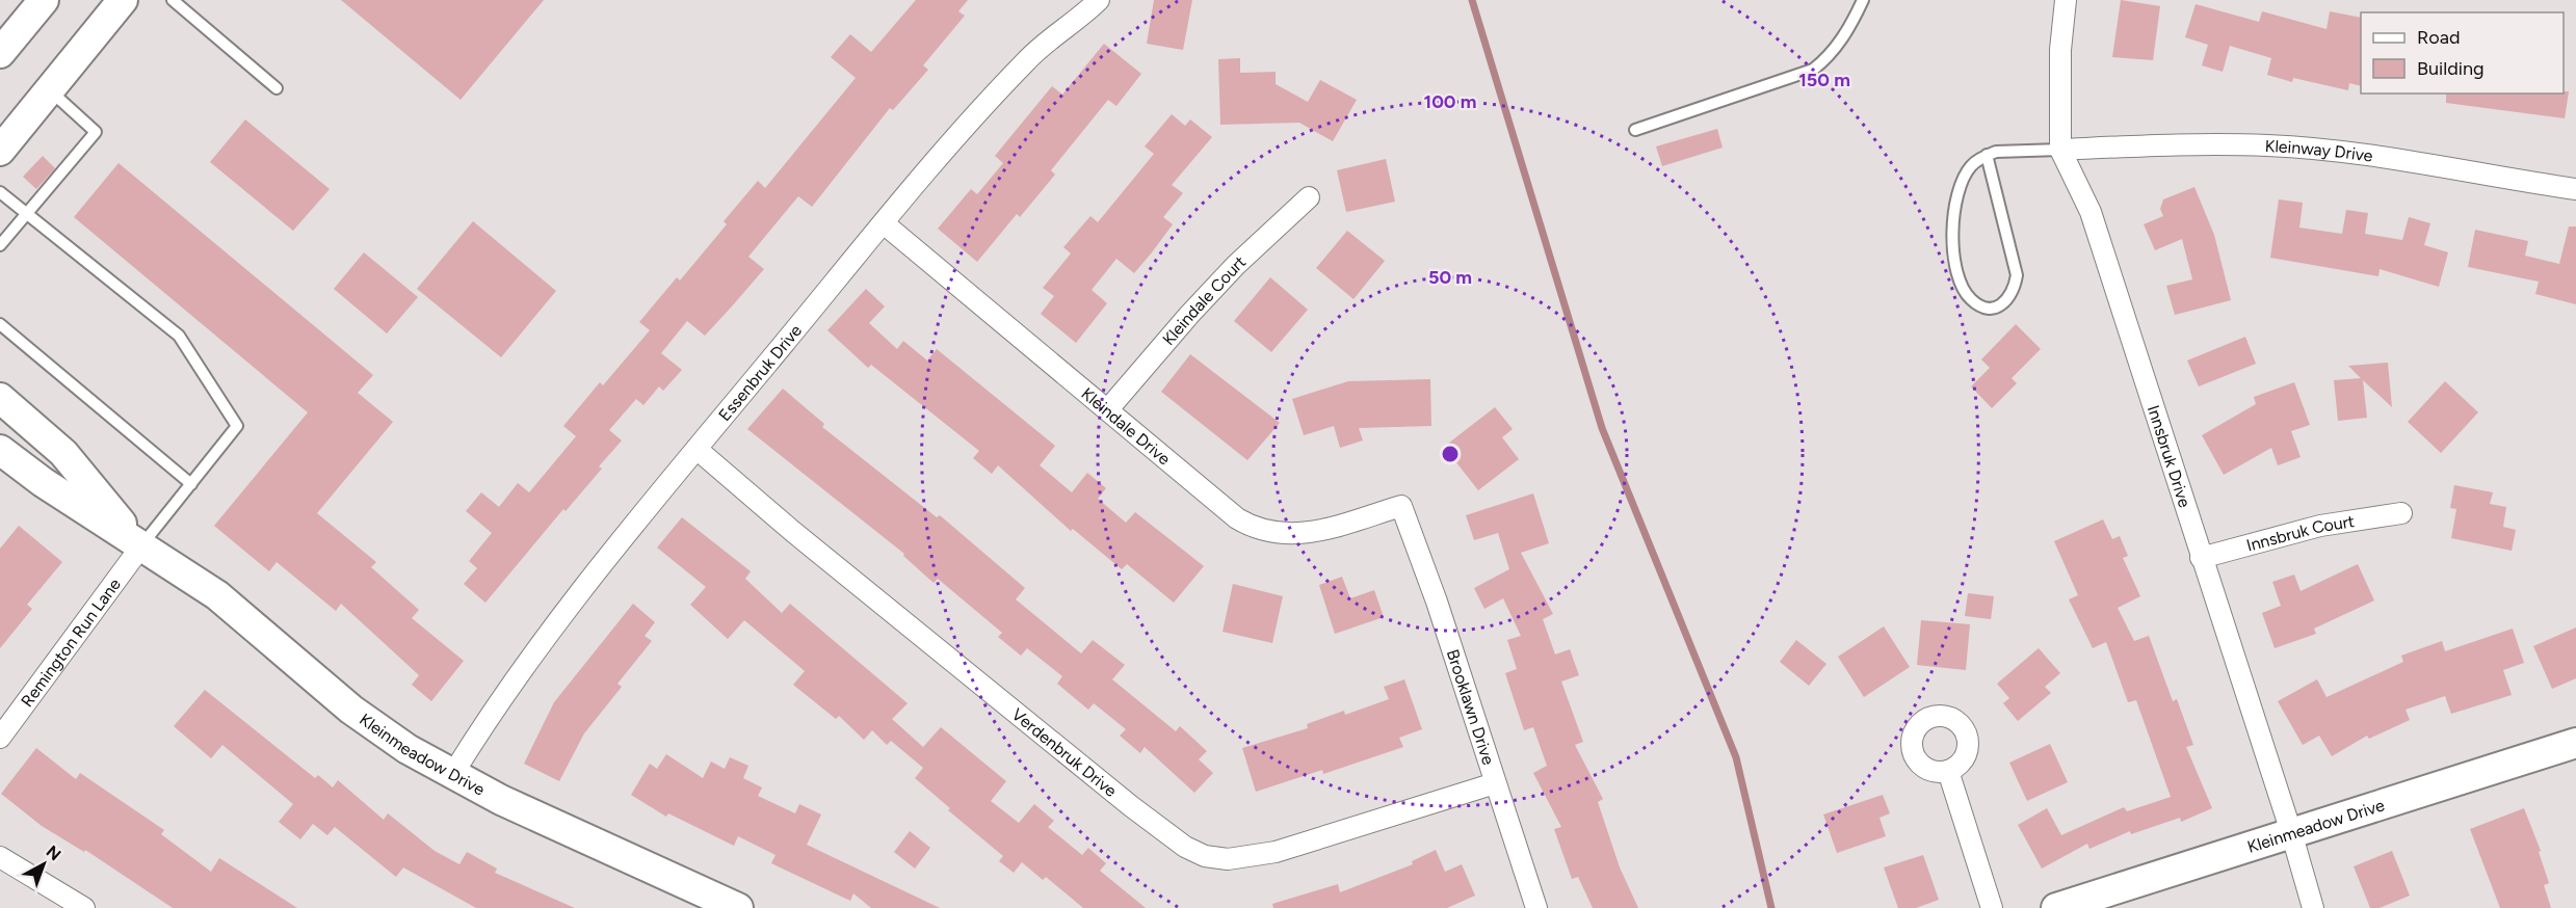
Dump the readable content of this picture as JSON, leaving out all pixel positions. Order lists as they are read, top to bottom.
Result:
{
  "streets": {
    "street": [
      "Kleinway Drive",
      "Kleindale Court",
      "Essenbruk Drive",
      "Kleindale Drive",
      "Innsbruk Drive",
      "Innsbruk Court",
      "Remington Run Lane",
      "Brooklawn Drive",
      "Verdenbruk Drive",
      "Kleinmeadow Drive"
    ]
  },
  "crossings": [
    ["Kleinway Drive", "Innsbruk Drive"],
    ["Kleindale Court", "Kleindale Drive"],
    ["Essenbruk Drive", "Kleindale Drive"],
    ["Essenbruk Drive", "Verdenbruk Drive"],
    ["Essenbruk Drive", "Kleinmeadow Drive"],
    ["Kleindale Drive", "Brooklawn Drive"],
    ["Innsbruk Drive", "Innsbruk Court"],
    ["Innsbruk Drive", "Kleinmeadow Drive"],
    ["Remington Run Lane", "Kleinmeadow Drive"],
    ["Brooklawn Drive", "Verdenbruk Drive"]
  ],
  "legend": ["Road", "Building"],
  "north": "top right",
  "rings": ["150 m", "100 m", "50 m"]
}
